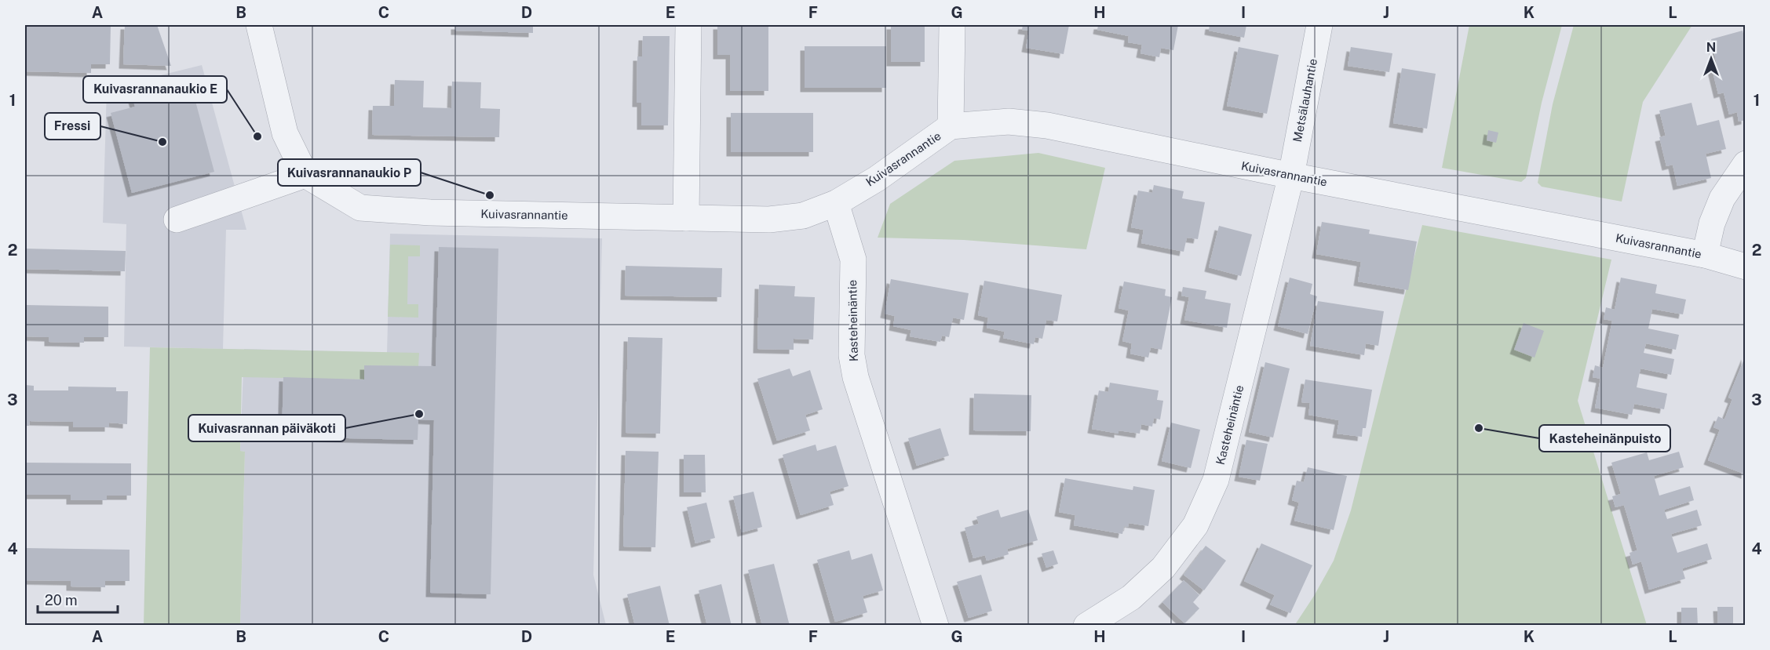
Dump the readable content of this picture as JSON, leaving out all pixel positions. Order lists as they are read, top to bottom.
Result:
{
  "streets": {
    "street": ["Metsälauhantie", "Kuivasrannantie", "Kasteheinäntie"]
  },
  "crossings": [
    ["Metsälauhantie", "Kuivasrannantie"],
    ["Metsälauhantie", "Kasteheinäntie"],
    ["Kuivasrannantie", "Kasteheinäntie"]
  ],
  "places": [
    "Kuivasrannanaukio E",
    "Fressi",
    "Kuivasrannanaukio P",
    "Kuivasrannan päiväkoti",
    "Kasteheinänpuisto"
  ],
  "scale_bar": "20 m",
  "north": "top",
  "grid": {
    "columns": [
      "A",
      "B",
      "C",
      "D",
      "E",
      "F",
      "G",
      "H",
      "I",
      "J",
      "K",
      "L"
    ],
    "rows": [
      "1",
      "2",
      "3",
      "4"
    ]
  }
}
